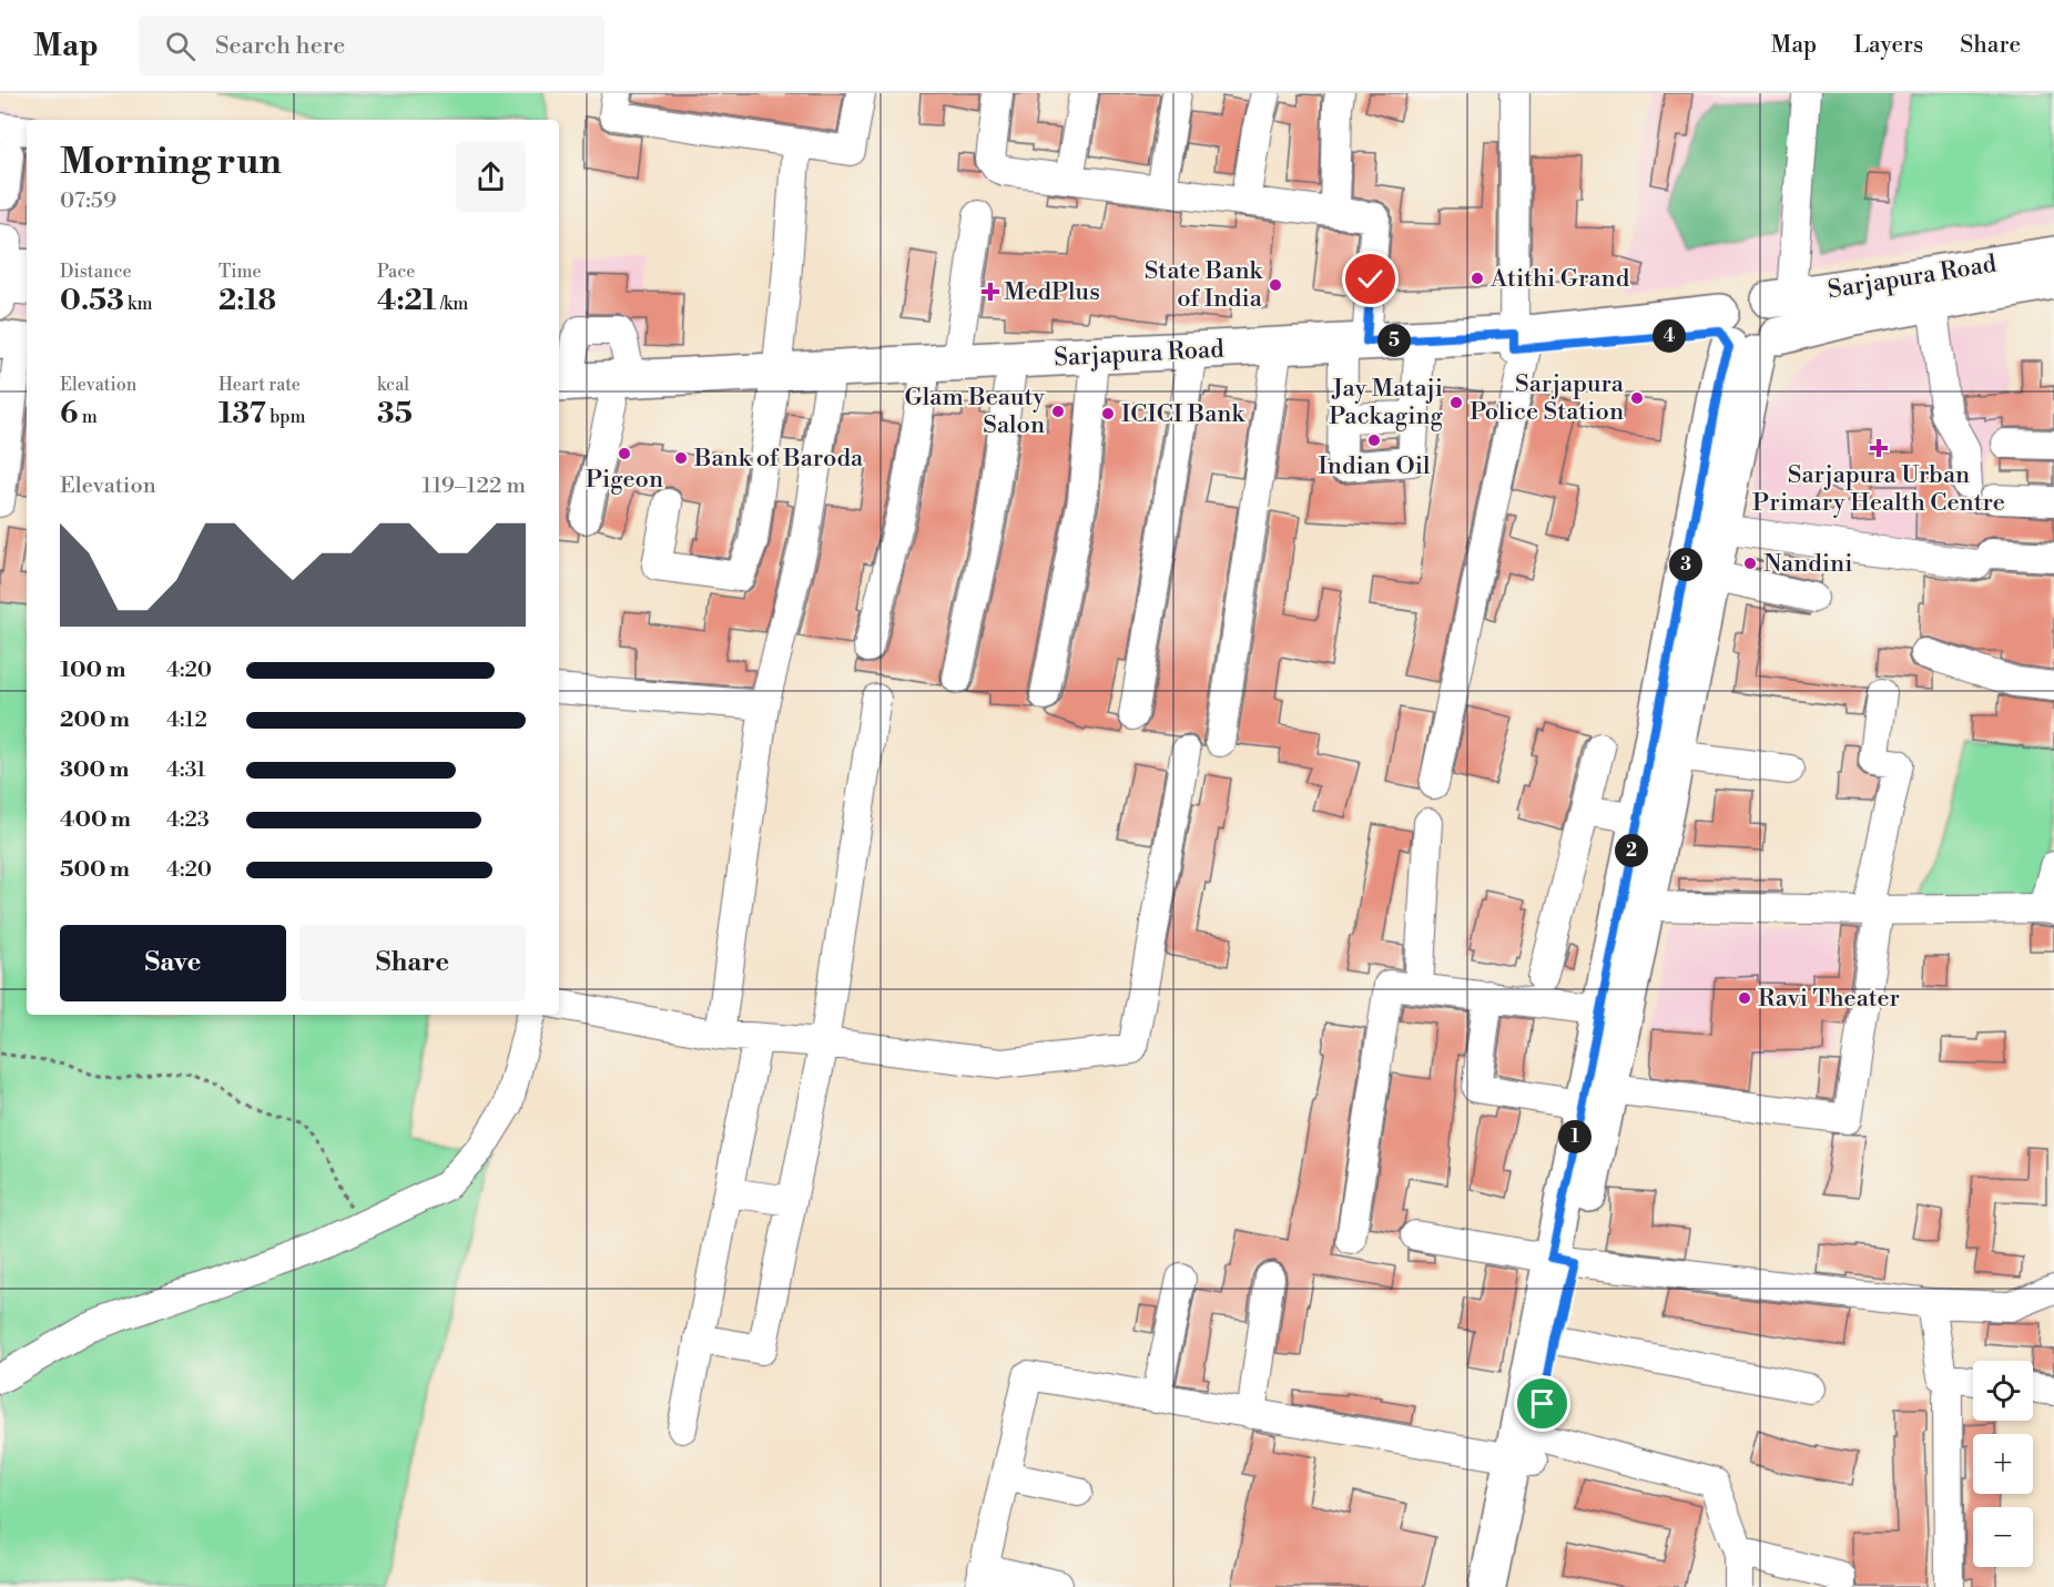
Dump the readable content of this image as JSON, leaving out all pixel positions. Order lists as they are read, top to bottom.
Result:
{
  "streets": {
    "main road": ["Sarjapura Road"]
  },
  "places": {
    "other": [
      "Atithi Grand",
      "State Bank of India",
      "Sarjapura Police Station",
      "Jay Mataji Packaging",
      "Glam Beauty Salon",
      "ICICI Bank",
      "Indian Oil",
      "Pigeon",
      "Bank of Baroda",
      "Nandini",
      "Ravi Theater"
    ],
    "health": ["MedPlus", "Sarjapura Urban Primary Health Centre"]
  },
  "page": {
    "header": "Map",
    "search": "Search here",
    "nav": ["Map", "Layers", "Share"],
    "heading": ["Morning run", "07:59"],
    "stats": [
      ["Distance", "0.53 km"],
      ["Time", "2:18"],
      ["Pace", "4:21 /km"],
      ["Elevation", "6 m"],
      ["Heart rate", "137 bpm"],
      ["kcal", "35"]
    ],
    "pins": [
      "4",
      "5",
      "3",
      "2",
      "1"
    ],
    "chart": ["Elevation", "119–122 m"],
    "list": [
      {
        "name": "100 m",
        "note": "4:20"
      },
      {
        "name": "200 m",
        "note": "4:12"
      },
      {
        "name": "300 m",
        "note": "4:31"
      },
      {
        "name": "400 m",
        "note": "4:23"
      },
      {
        "name": "500 m",
        "note": "4:20"
      }
    ],
    "buttons": ["Save", "Share"],
    "map_buttons": ["+", "−"]
  }
}
